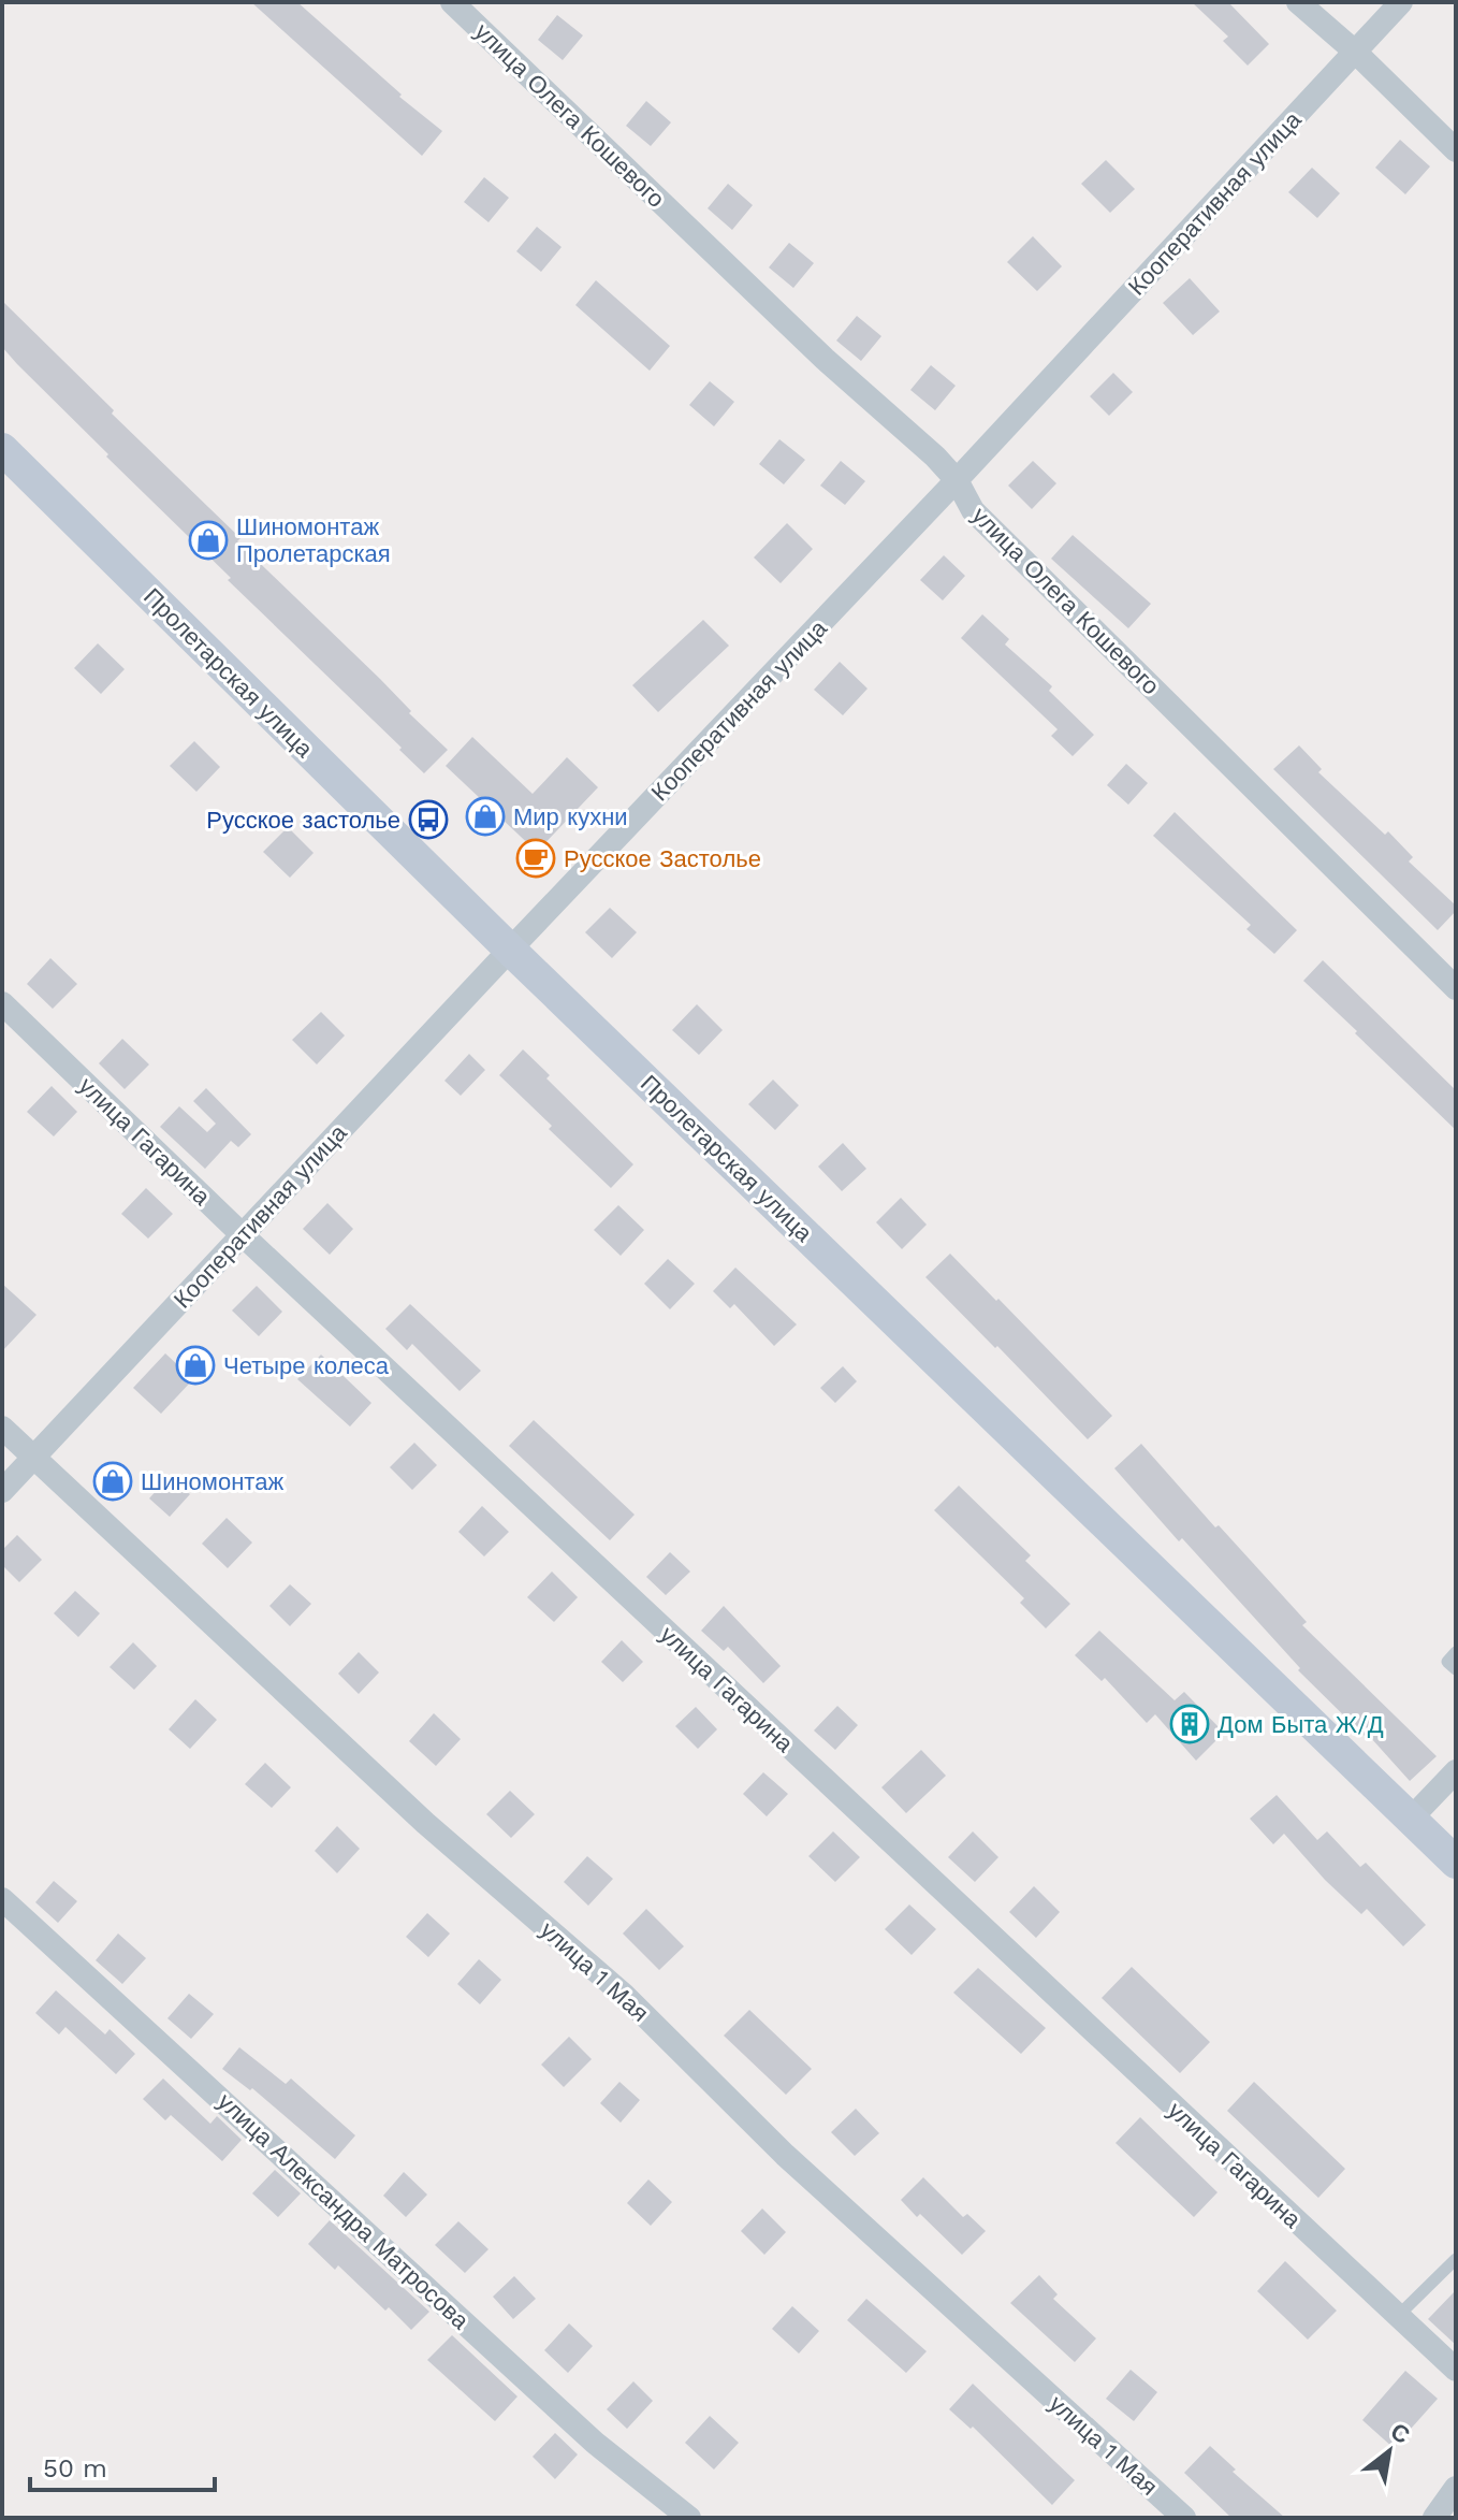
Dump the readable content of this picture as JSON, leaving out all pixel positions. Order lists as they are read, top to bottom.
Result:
{
  "streets": {
    "main road": ["Пролетарская улица"],
    "street": [
      "улица Олега Кошевого",
      "Кооперативная улица",
      "улица Гагарина",
      "улица 1 Мая",
      "улица Александра Матросова"
    ]
  },
  "crossings": [
    ["улица Олега Кошевого", "Кооперативная улица"],
    ["Кооперативная улица", "Пролетарская улица"],
    ["Кооперативная улица", "улица Гагарина"],
    ["Кооперативная улица", "улица 1 Мая"]
  ],
  "places": {
    "shop": [
      "Шиномонтаж Пролетарская",
      "Мир кухни",
      "Четыре колеса",
      "Шиномонтаж"
    ],
    "bus stop": ["Русское застолье"],
    "cafe": ["Русское Застолье"],
    "building": ["Дом Быта Ж/Д"]
  },
  "scale_bar": "50 m",
  "north": "top right"
}
